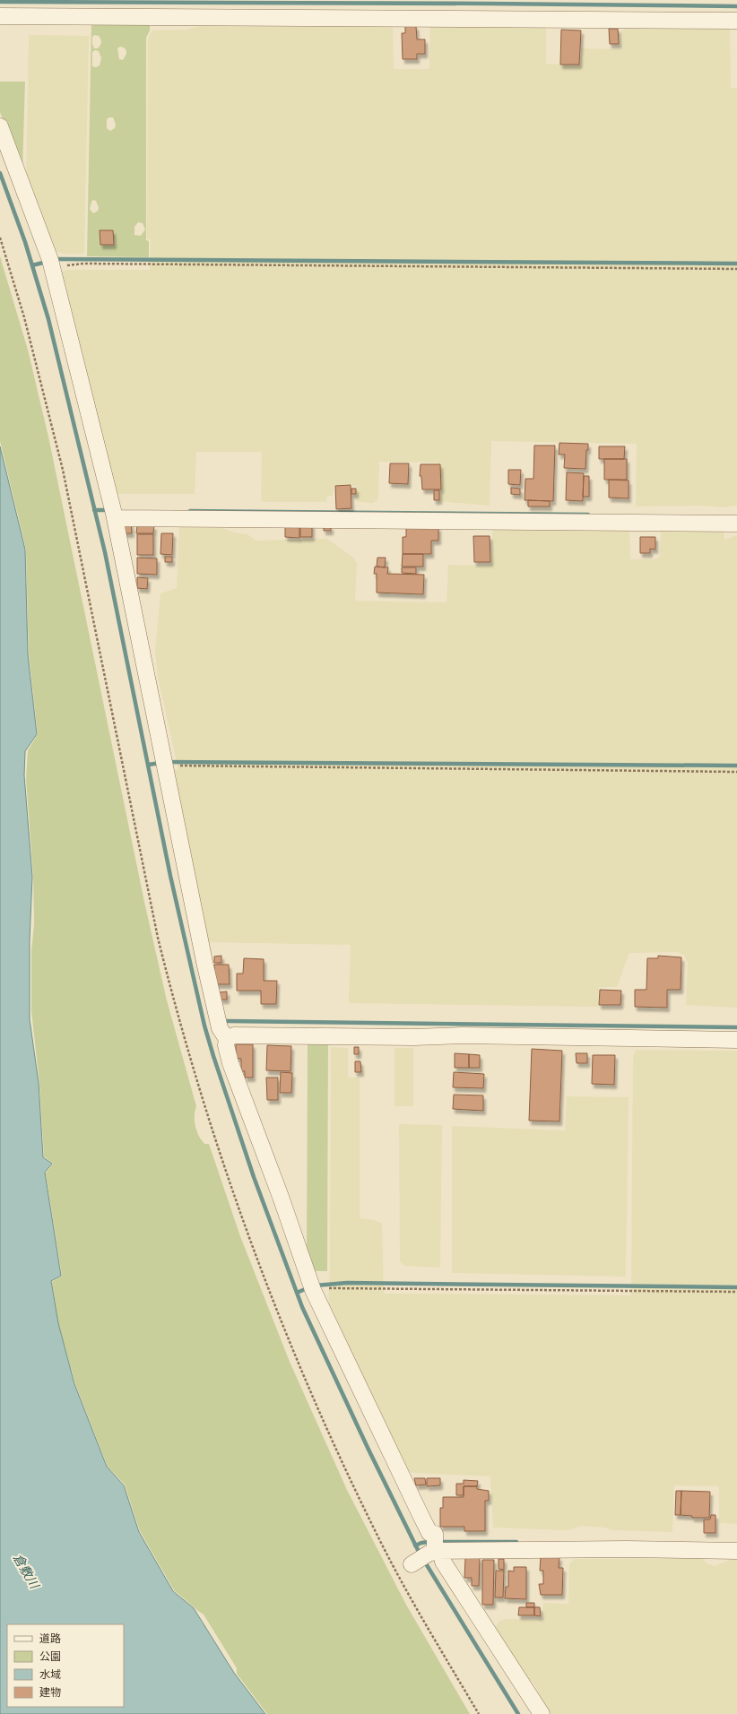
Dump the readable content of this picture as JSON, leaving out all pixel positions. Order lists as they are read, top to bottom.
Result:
{
  "water": ["倉敷川"],
  "legend": [
    "道路",
    "公園",
    "水域",
    "建物"
  ]
}
